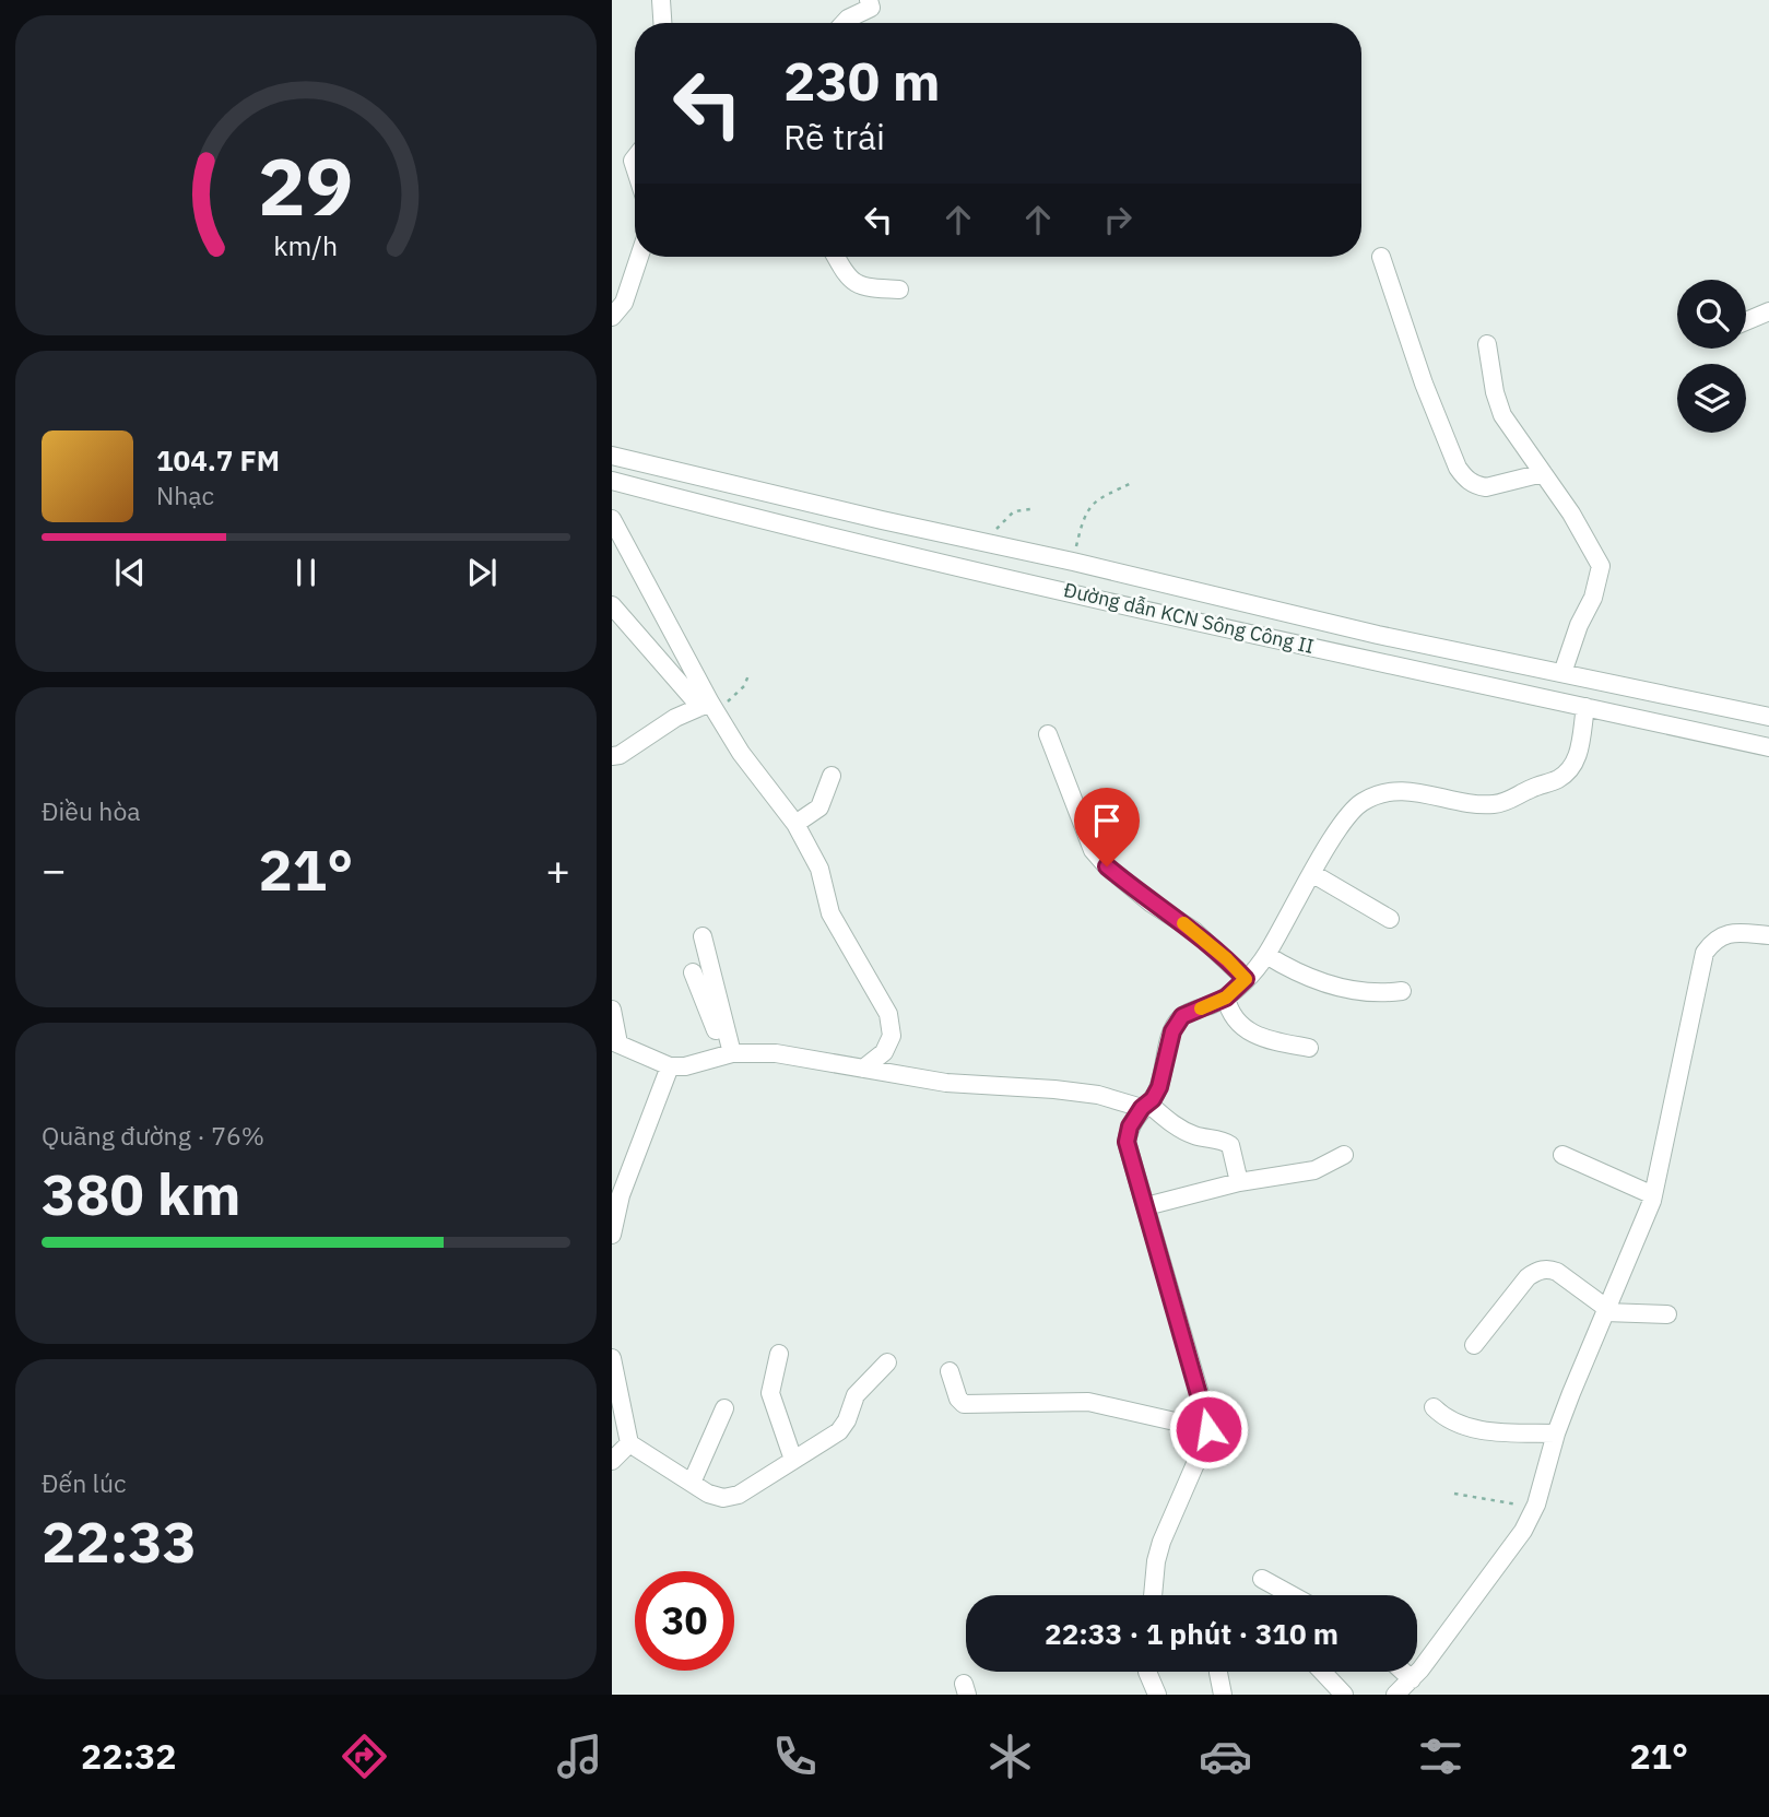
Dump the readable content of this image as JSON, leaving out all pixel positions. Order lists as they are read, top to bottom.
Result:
{
  "streets": {
    "street": ["Đường dẫn KCN Sông Công II"]
  },
  "page": {
    "turn": ["230 m", "Rẽ trái"],
    "song": ["104.7 FM", "Nhạc"],
    "tile": [
      "Điều hòa",
      ["Quãng đường · 76%", "380 km"],
      ["Đến lúc", "22:33"]
    ],
    "heat": ["−", "21°", "+"],
    "limit": "30",
    "trip": "22:33 · 1 phút · 310 m",
    "tabs": ["22:32", "21°"],
    "gauge": ["29", "km/h"]
  }
}
